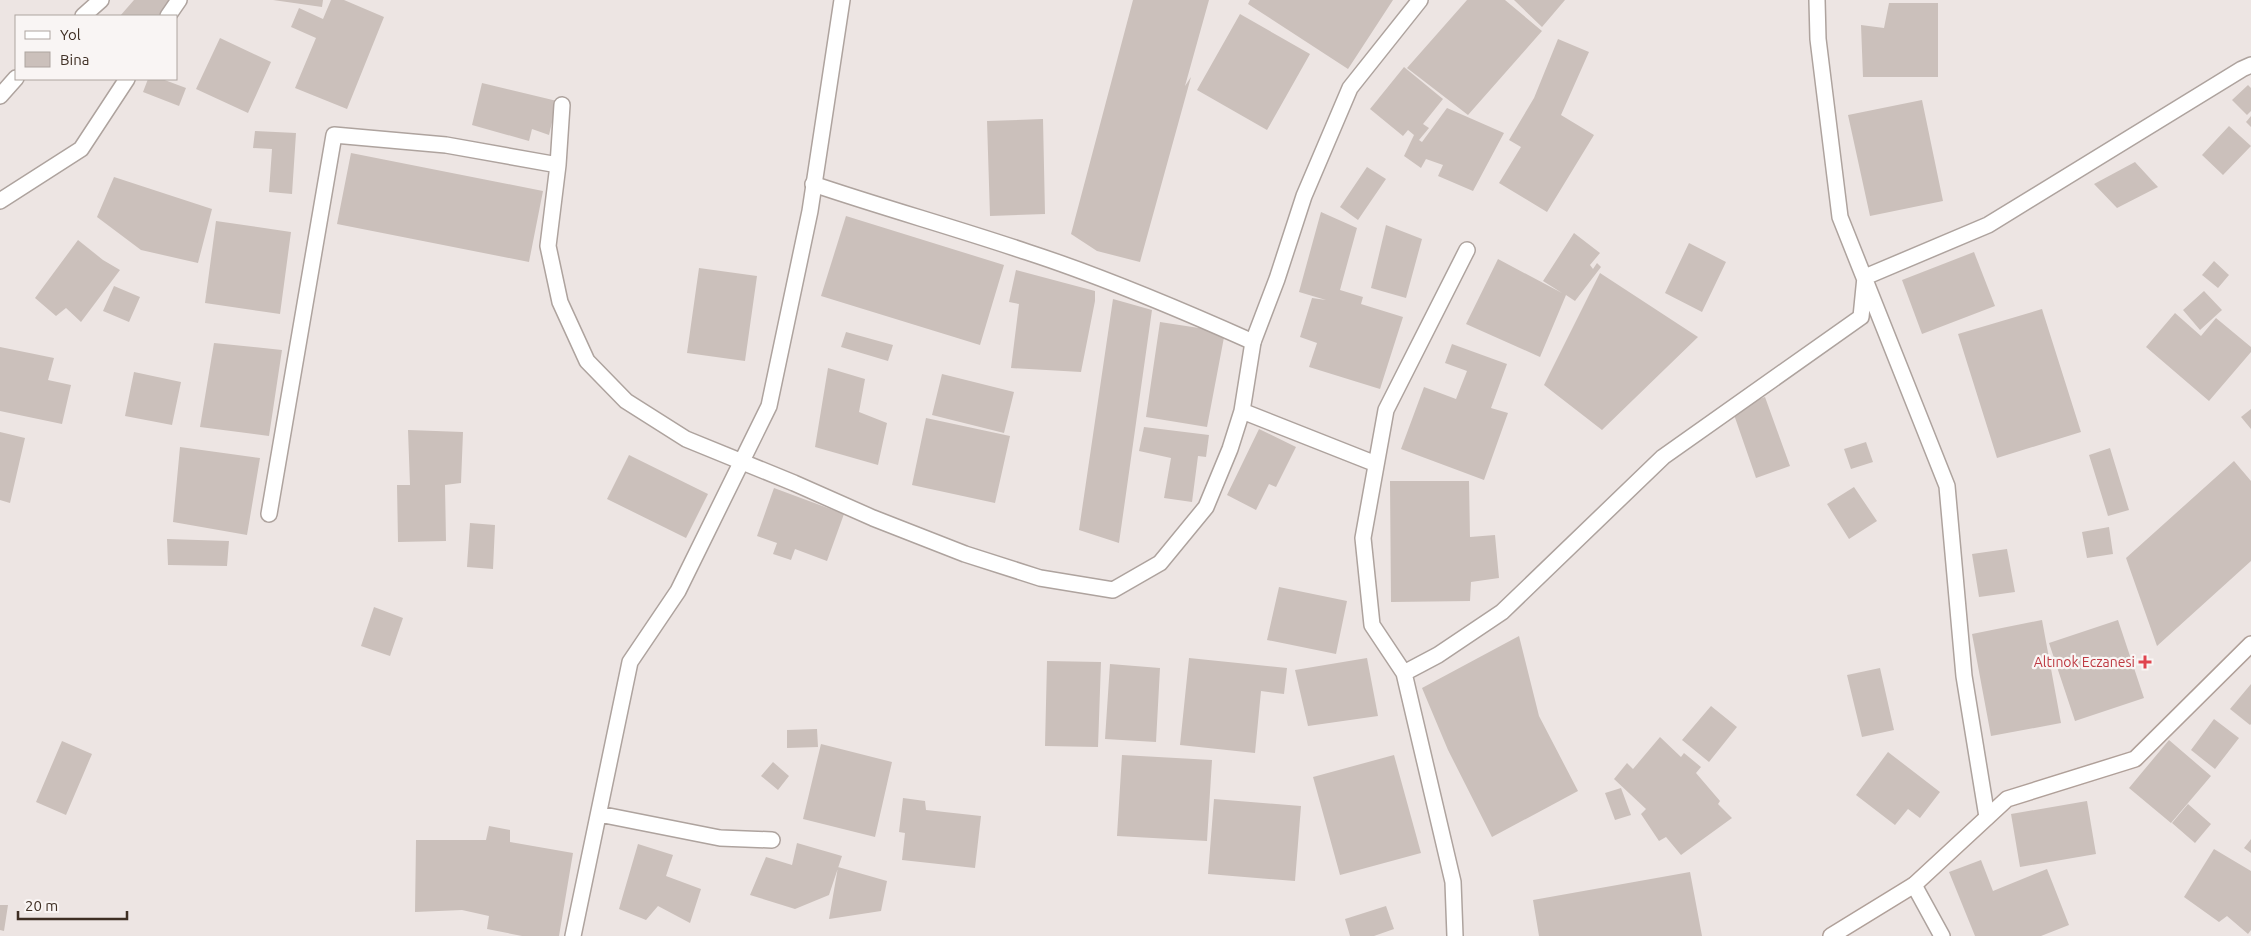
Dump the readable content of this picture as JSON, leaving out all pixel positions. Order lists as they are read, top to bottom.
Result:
{
  "places": {
    "health": ["Altınok Eczanesi"]
  },
  "legend": ["Yol", "Bina"],
  "scale_bar": "20 m"
}
